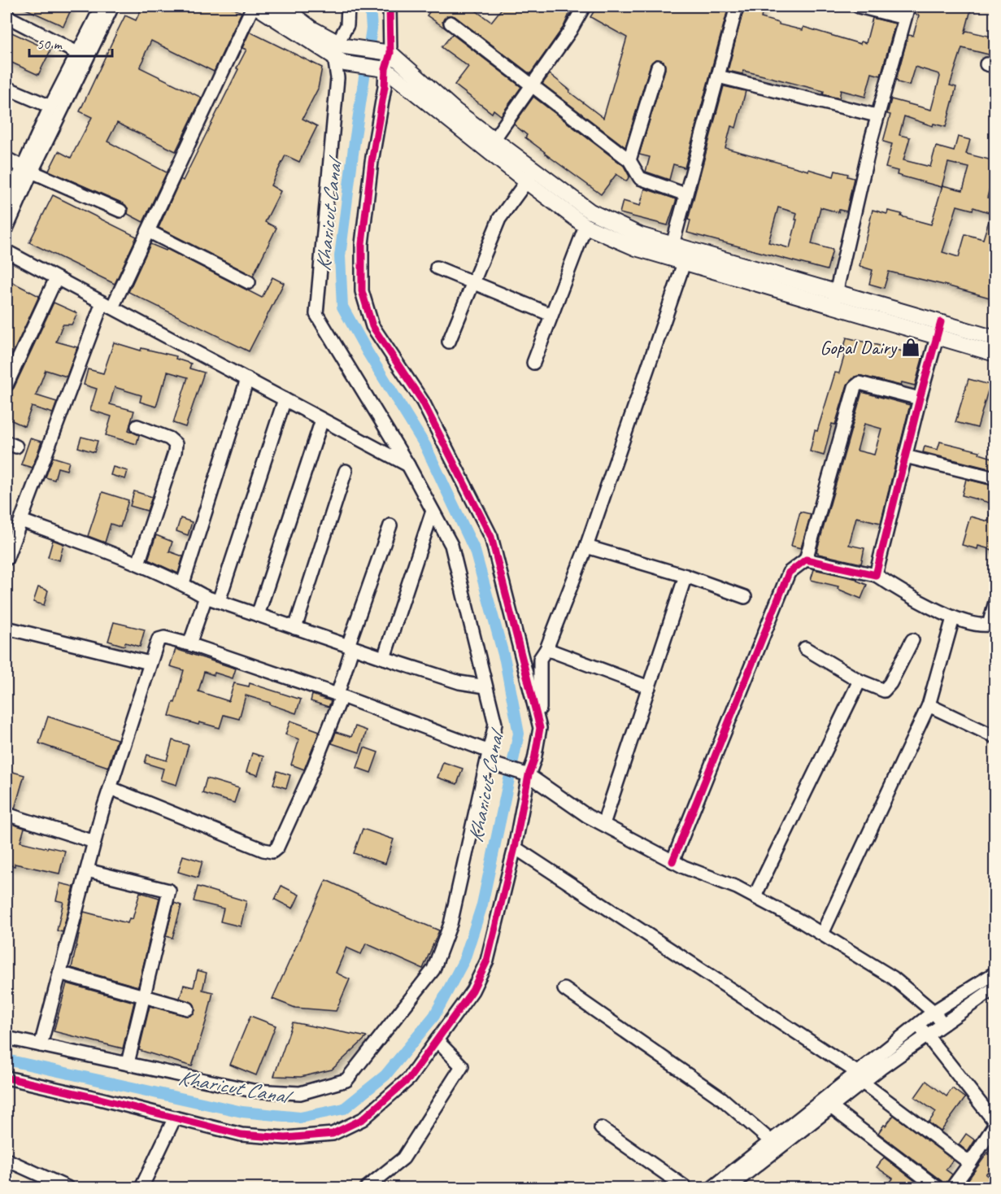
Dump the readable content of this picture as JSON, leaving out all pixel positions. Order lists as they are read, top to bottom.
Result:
{
  "water": ["Kharicut Canal"],
  "places": {
    "shop": ["Gopal Dairy"]
  },
  "scale_bar": "50 m"
}
